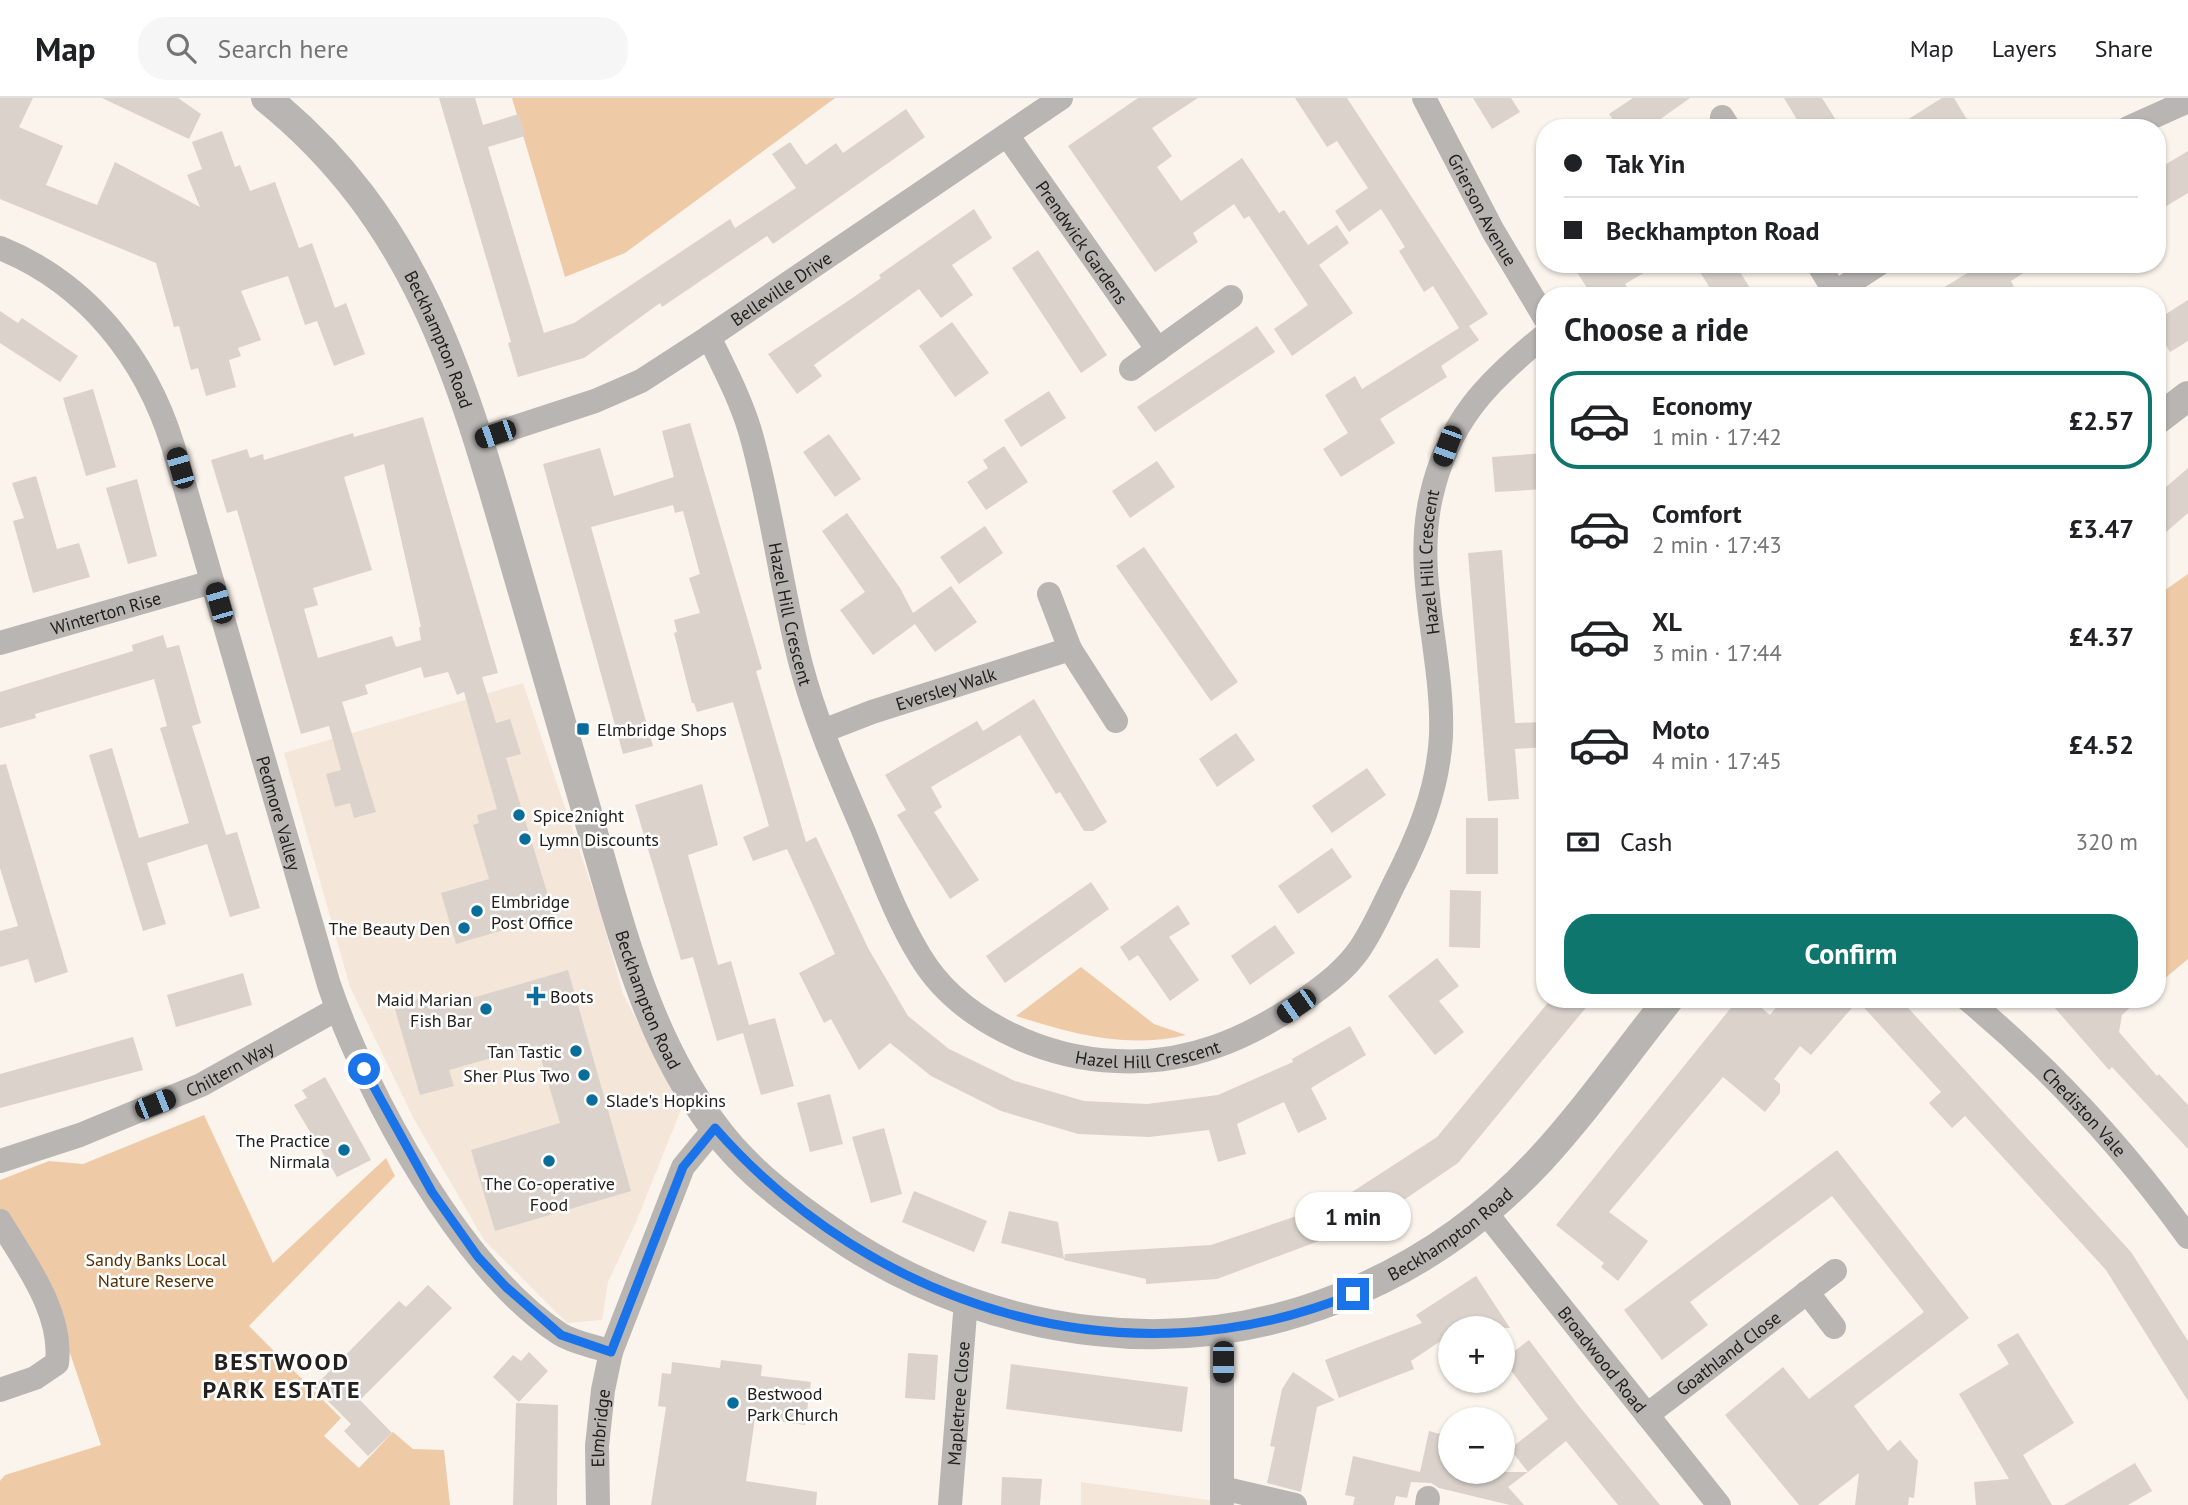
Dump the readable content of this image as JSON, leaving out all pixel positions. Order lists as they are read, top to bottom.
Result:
{
  "streets": {
    "street": [
      "Grierson Avenue",
      "Prendwick Gardens",
      "Belleville Drive",
      "Beckhampton Road",
      "Hazel Hill Crescent",
      "Winterton Rise",
      "Eversley Walk",
      "Pedmore Valley",
      "Chiltern Way",
      "Chediston Vale",
      "Goathland Close",
      "Broadwood Road",
      "Mapletree Close",
      "Elmbridge"
    ]
  },
  "crossings": [
    ["Prendwick Gardens", "Belleville Drive"],
    ["Belleville Drive", "Beckhampton Road"],
    ["Belleville Drive", "Hazel Hill Crescent"],
    ["Beckhampton Road", "Broadwood Road"],
    ["Beckhampton Road", "Mapletree Close"],
    ["Beckhampton Road", "Elmbridge"],
    ["Hazel Hill Crescent", "Eversley Walk"],
    ["Winterton Rise", "Pedmore Valley"],
    ["Pedmore Valley", "Chiltern Way"],
    ["Pedmore Valley", "Elmbridge"],
    ["Goathland Close", "Broadwood Road"]
  ],
  "districts": ["BESTWOOD PARK ESTATE"],
  "parks": ["Sandy Banks Local Nature Reserve"],
  "places": {
    "transit": ["Elmbridge Shops"],
    "other": [
      "Spice2night",
      "Lymn Discounts",
      "Elmbridge Post Office",
      "The Beauty Den",
      "Maid Marian Fish Bar",
      "Tan Tastic",
      "Sher Plus Two",
      "Slade's Hopkins",
      "The Practice Nirmala",
      "The Co-operative Food",
      "Bestwood Park Church"
    ],
    "health": ["Boots"]
  },
  "page": {
    "header": "Map",
    "search": "Search here",
    "nav": ["Map", "Layers", "Share"],
    "banner": ["Tak Yin", "Beckhampton Road"],
    "heading": "Choose a ride",
    "list": [
      {
        "name": "Economy",
        "note": "1 min · 17:42",
        "value": "£2.57"
      },
      {
        "name": "Comfort",
        "note": "2 min · 17:43",
        "value": "£3.47"
      },
      {
        "name": "XL",
        "note": "3 min · 17:44",
        "value": "£4.37"
      },
      {
        "name": "Moto",
        "note": "4 min · 17:45",
        "value": "£4.52"
      }
    ],
    "pay": ["Cash", "320 m"],
    "buttons": "Confirm",
    "bubble": "1 min",
    "map_buttons": ["+", "−"]
  }
}
